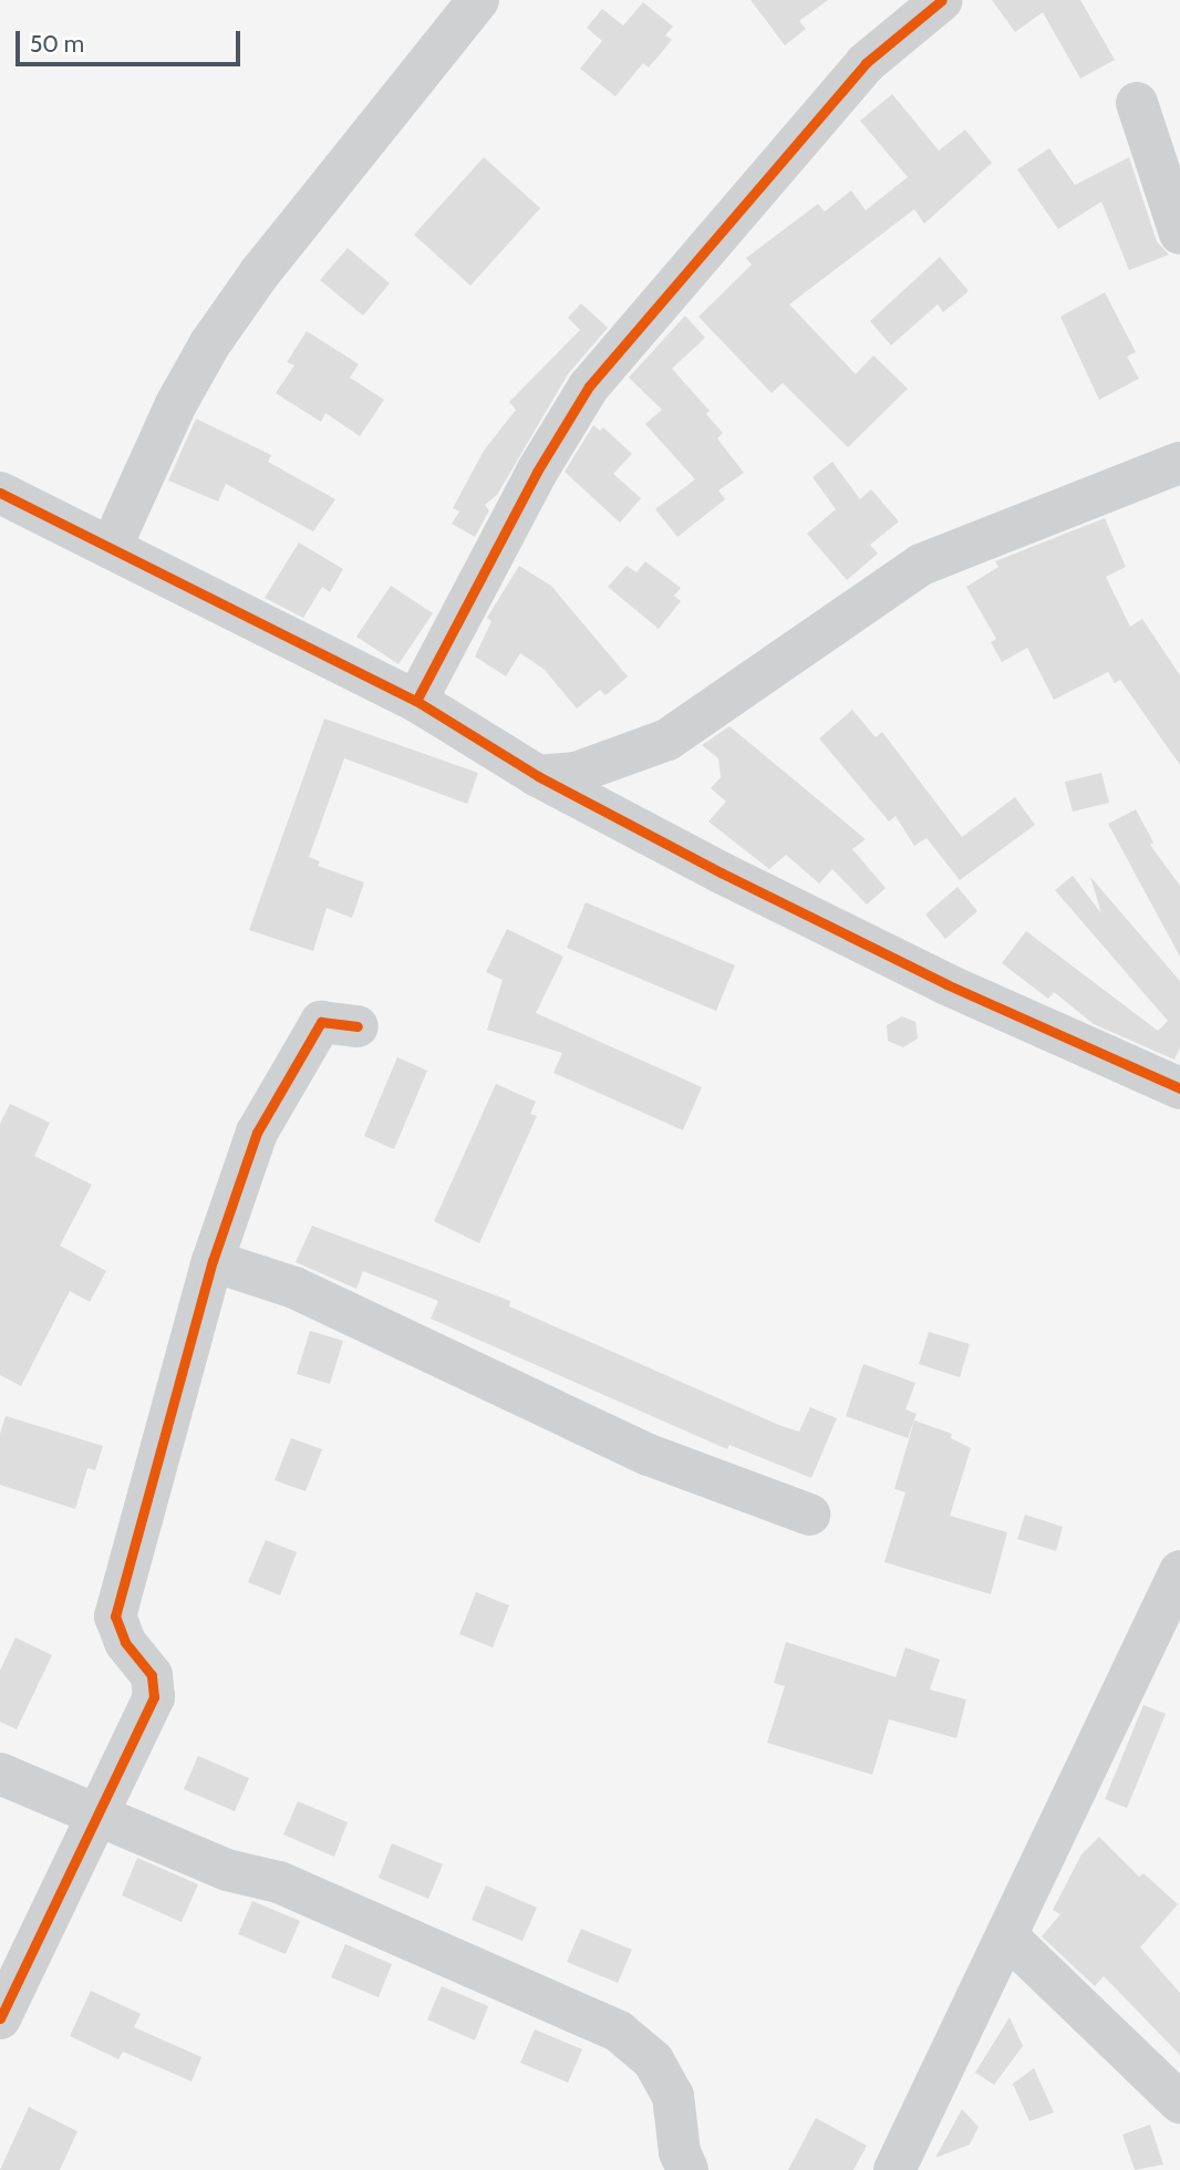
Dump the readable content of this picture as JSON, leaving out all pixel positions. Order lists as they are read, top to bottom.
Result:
{
  "scale_bar": "50 m"
}
